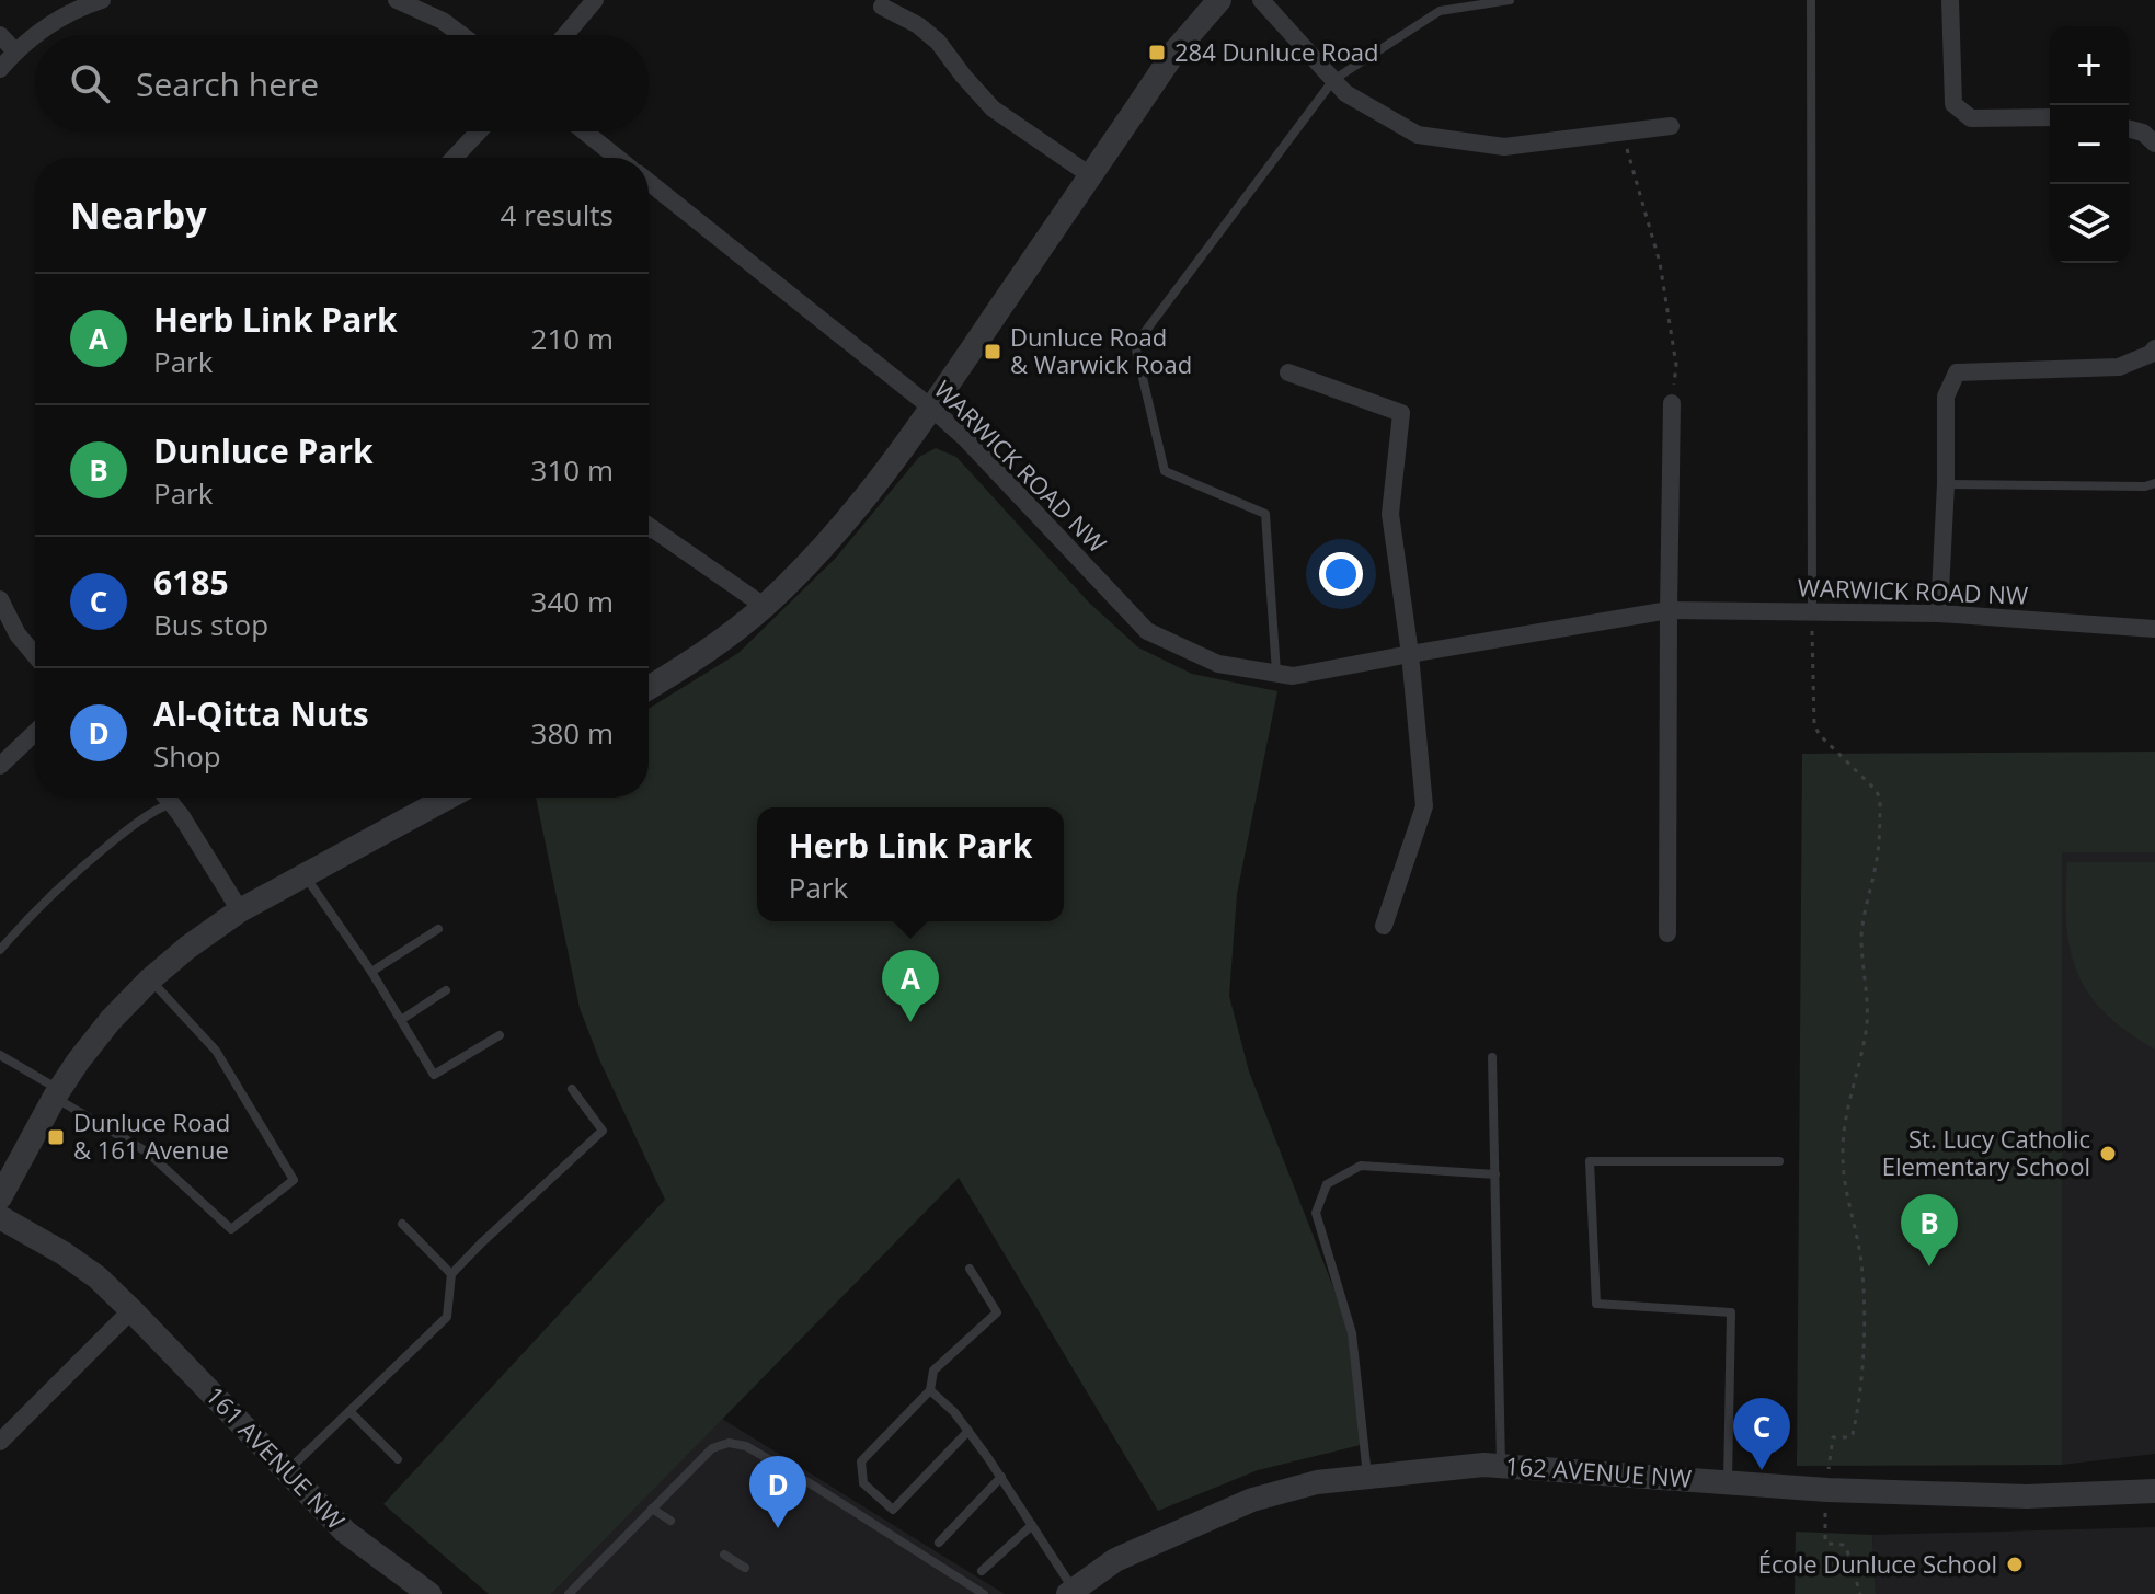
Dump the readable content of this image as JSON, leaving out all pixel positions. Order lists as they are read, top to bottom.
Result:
{
  "streets": {
    "street": ["WARWICK ROAD NW", "161 AVENUE NW", "162 AVENUE NW"]
  },
  "places": {
    "transit": ["284 Dunluce Road", "Dunluce Road & Warwick Road", "Dunluce Road & 161 Avenue"],
    "other": ["St. Lucy Catholic Elementary School", "École Dunluce School"]
  },
  "page": {
    "map_buttons": ["+", "−"],
    "search": "Search here",
    "heading": ["Nearby", "4 results"],
    "list": [
      {
        "mark": "A",
        "name": "Herb Link Park",
        "note": "Park",
        "value": "210 m"
      },
      {
        "mark": "B",
        "name": "Dunluce Park",
        "note": "Park",
        "value": "310 m"
      },
      {
        "mark": "C",
        "name": "6185",
        "note": "Bus stop",
        "value": "340 m"
      },
      {
        "mark": "D",
        "name": "Al-Qitta Nuts",
        "note": "Shop",
        "value": "380 m"
      }
    ],
    "popup": ["Herb Link Park", "Park"],
    "pins": [
      "A",
      "B",
      "C",
      "D"
    ]
  }
}
